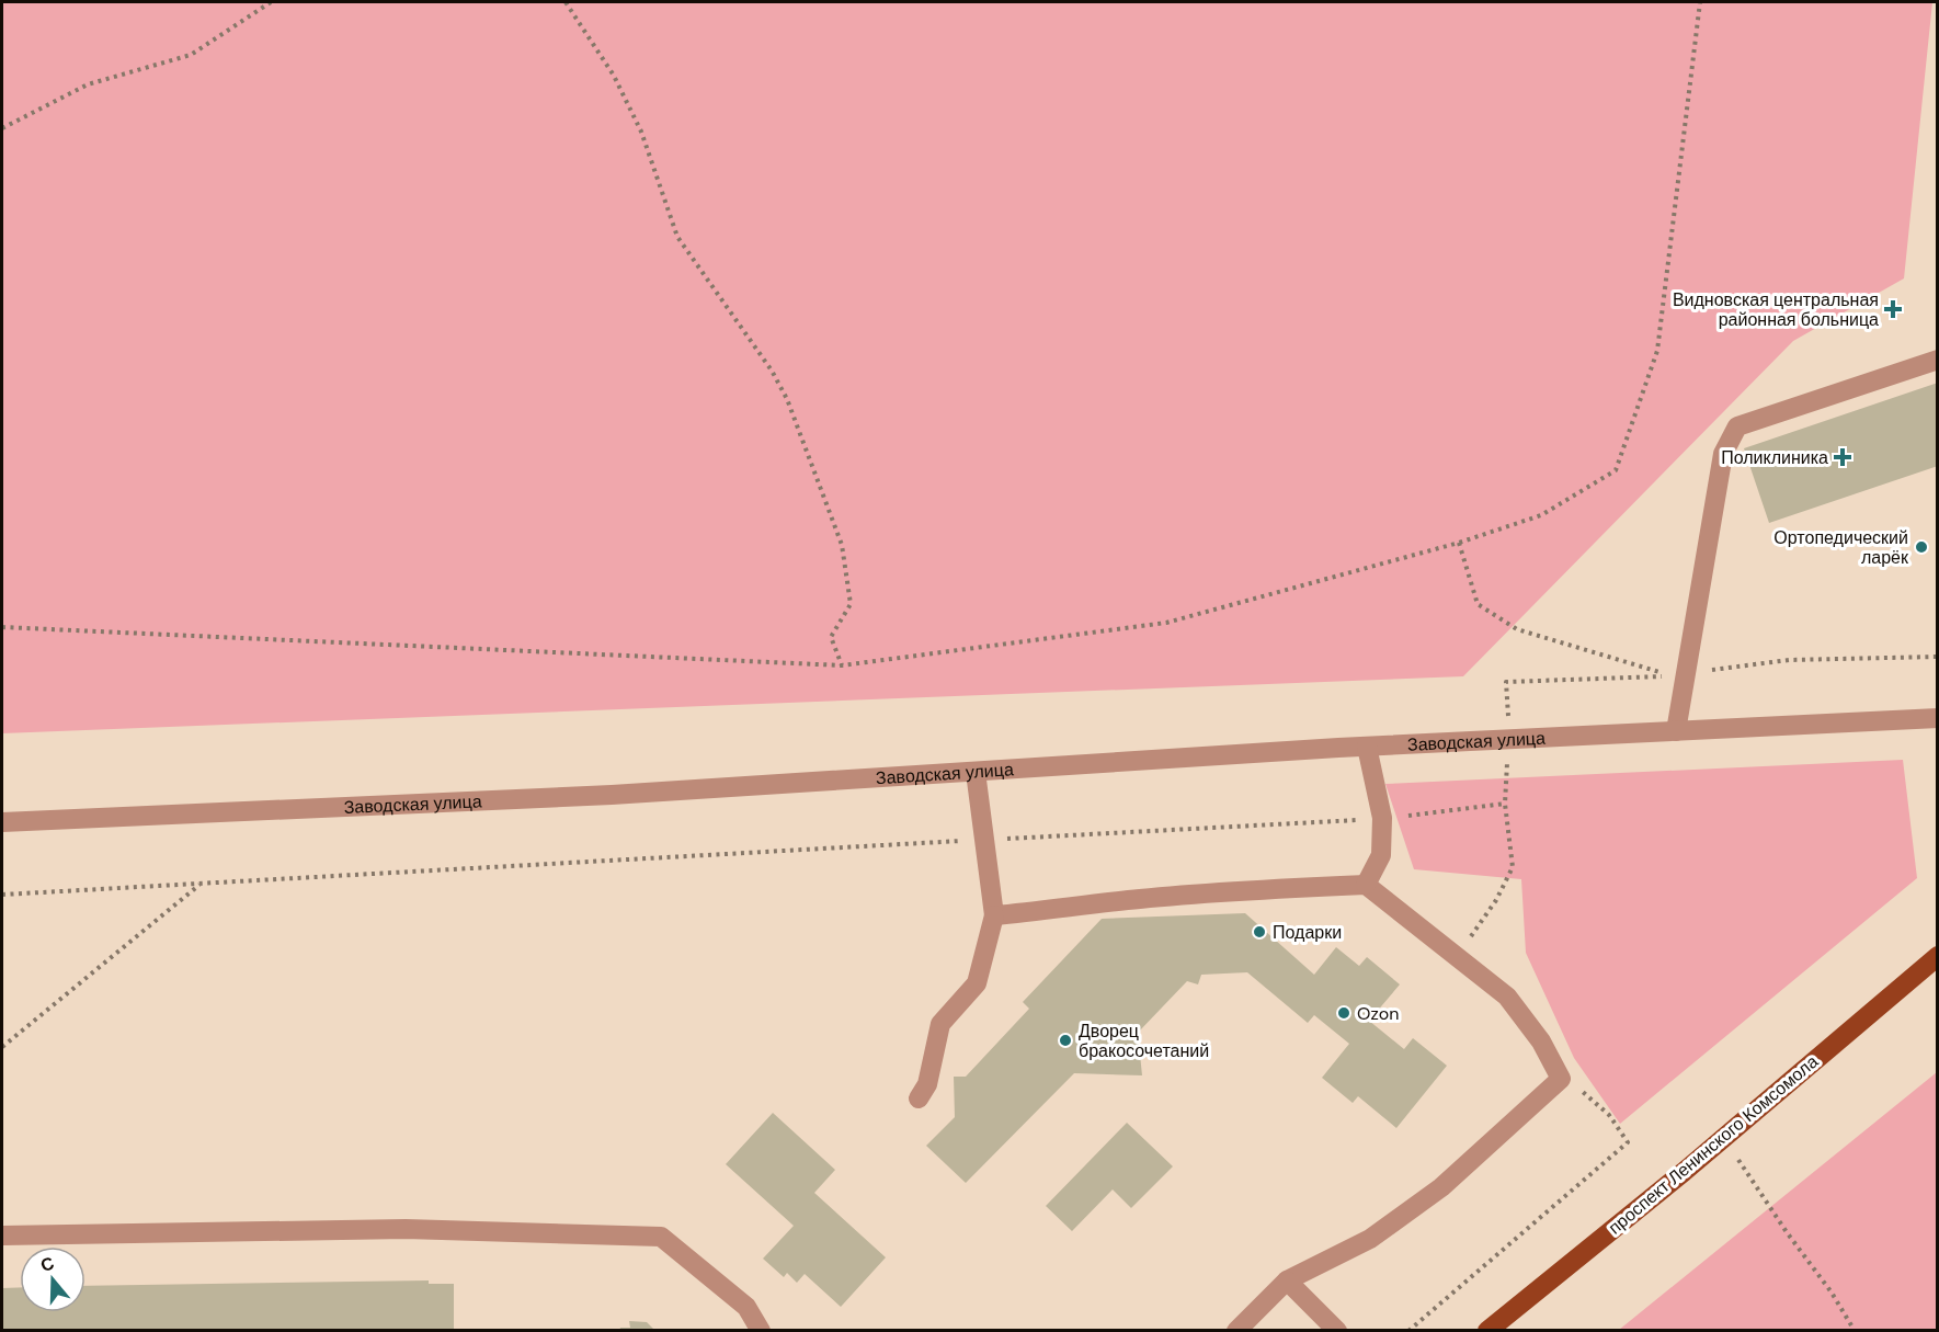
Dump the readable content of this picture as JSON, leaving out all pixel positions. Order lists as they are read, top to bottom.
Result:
{
  "streets": {
    "main road": ["проспект Ленинского Комсомола"],
    "street": ["Заводская улица"]
  },
  "places": {
    "health": ["Видновская центральная районная больница", "Поликлиника"],
    "other": [
      "Ортопедический ларёк",
      "Подарки",
      "Ozon",
      "Дворец бракосочетаний"
    ]
  },
  "north": "top"
}
